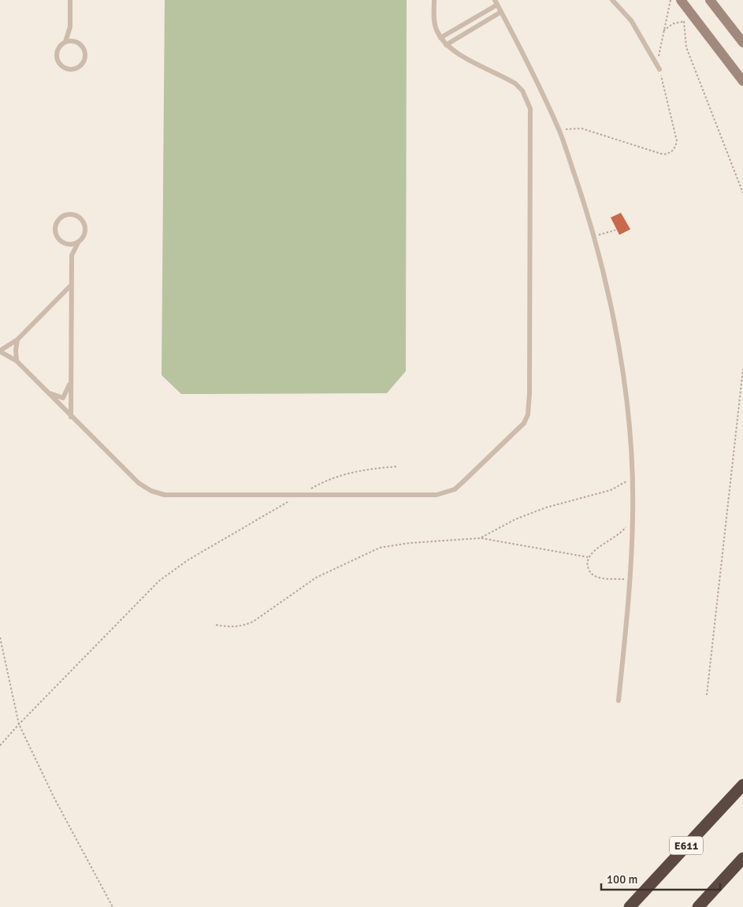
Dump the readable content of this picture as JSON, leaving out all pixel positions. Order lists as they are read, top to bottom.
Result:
{
  "streets": {
    "highway": ["E611"]
  },
  "scale_bar": "100 m"
}
